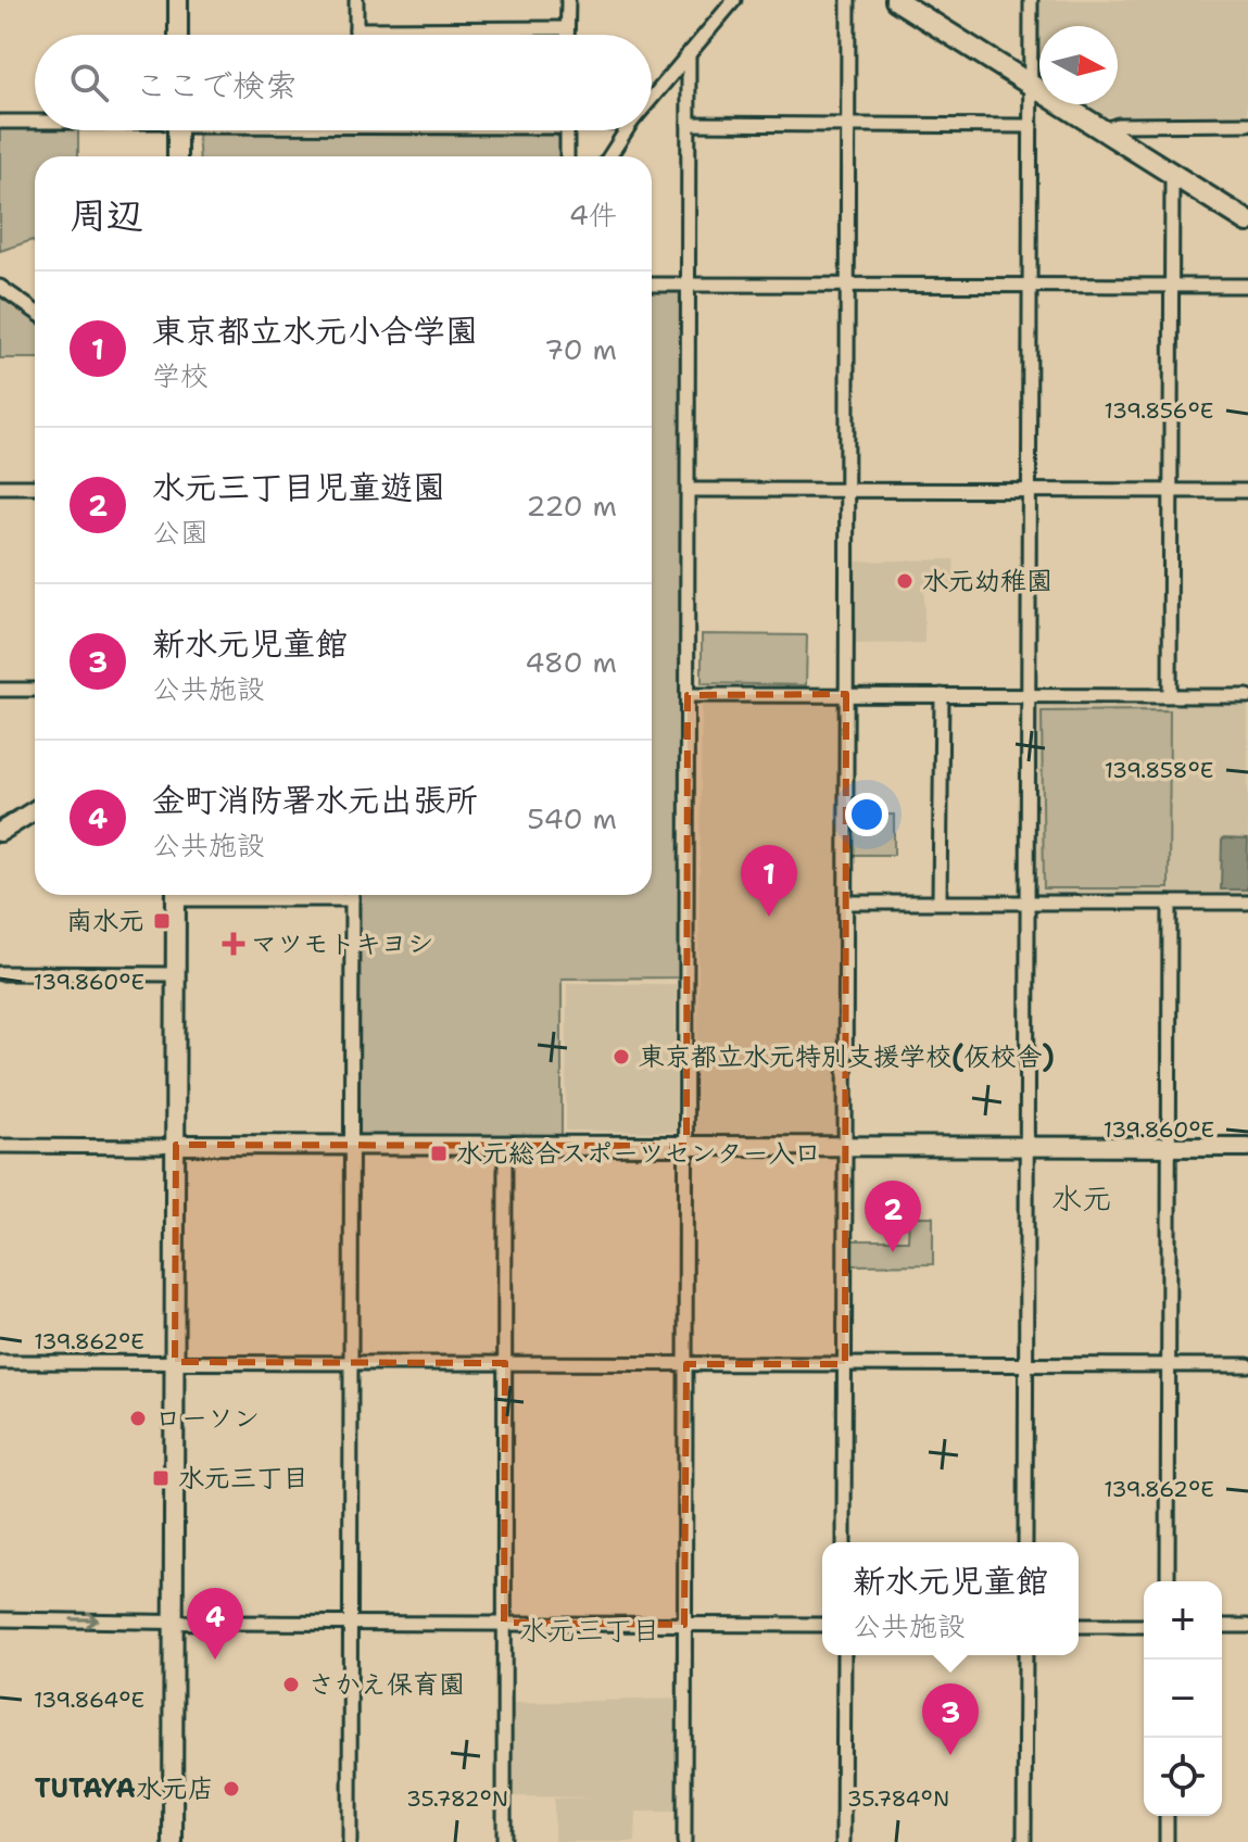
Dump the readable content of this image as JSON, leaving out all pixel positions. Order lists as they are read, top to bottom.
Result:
{
  "districts": ["水元", "水元三丁目"],
  "places": {
    "other": [
      "水元幼稚園",
      "東京都立水元特別支援学校(仮校舎)",
      "ローソン",
      "さかえ保育園",
      "TUTAYA水元店"
    ],
    "transit": ["南水元", "水元総合スポーツセンター入口", "水元三丁目"],
    "health": ["マツモトキヨシ"]
  },
  "north": "right",
  "page": {
    "search": "ここで検索",
    "heading": ["周辺", "4件"],
    "list": [
      {
        "mark": "1",
        "name": "東京都立水元小合学園",
        "note": "学校",
        "value": "70 m"
      },
      {
        "mark": "2",
        "name": "水元三丁目児童遊園",
        "note": "公園",
        "value": "220 m"
      },
      {
        "mark": "3",
        "name": "新水元児童館",
        "note": "公共施設",
        "value": "480 m"
      },
      {
        "mark": "4",
        "name": "金町消防署水元出張所",
        "note": "公共施設",
        "value": "540 m"
      }
    ],
    "pins": [
      "1",
      "2",
      "4",
      "3"
    ],
    "popup": ["新水元児童館", "公共施設"],
    "map_buttons": ["+", "−"]
  },
  "coordinates": [
    "139.856°E",
    "139.858°E",
    "139.860°E",
    "139.862°E",
    "139.864°E",
    "35.782°N",
    "35.784°N"
  ]
}
